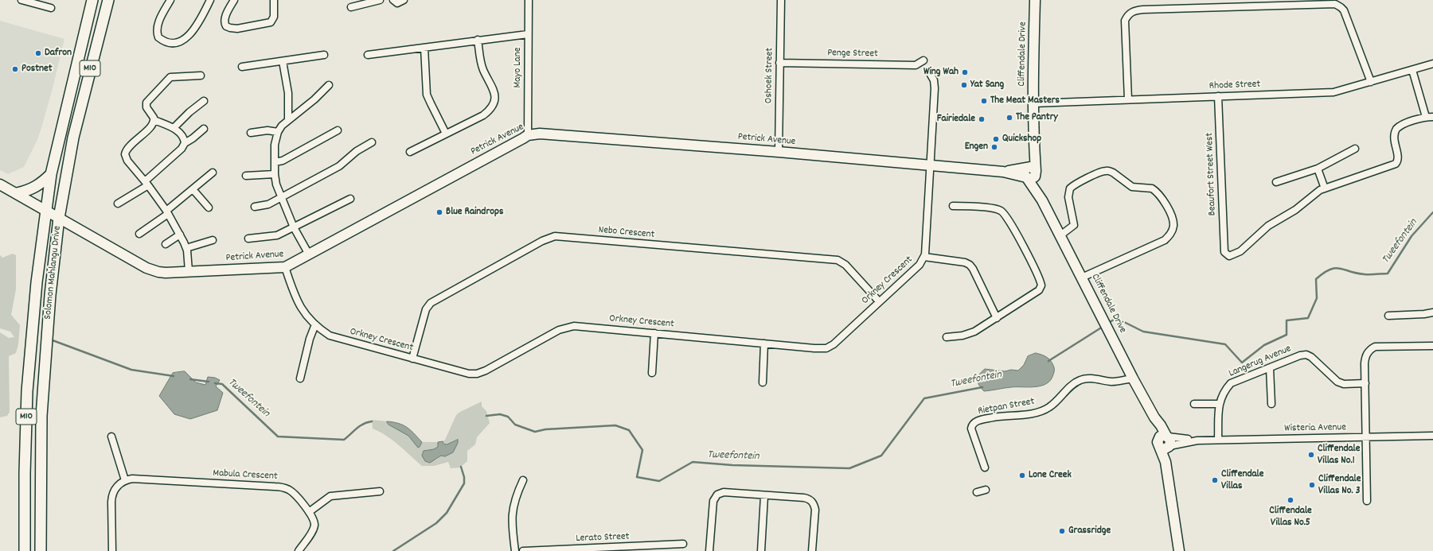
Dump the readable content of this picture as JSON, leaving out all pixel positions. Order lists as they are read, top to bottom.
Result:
{
  "streets": {
    "main road": ["M10", "Solomon Mahlangu Drive"],
    "street": [
      "Penge Street",
      "Cliffendale Drive",
      "Mayo Lane",
      "Oshoek Street",
      "Rhode Street",
      "Petrick Avenue",
      "Beaufort Street West",
      "Nebo Crescent",
      "Orkney Crescent",
      "Langerug Avenue",
      "Rietpan Street",
      "Wisteria Avenue",
      "Mabula Crescent",
      "Lerato Street"
    ]
  },
  "crossings": [
    ["Penge Street", "Oshoek Street"],
    ["Cliffendale Drive", "Rhode Street"],
    ["Cliffendale Drive", "Petrick Avenue"],
    ["Cliffendale Drive", "Rietpan Street"],
    ["Cliffendale Drive", "Wisteria Avenue"],
    ["Mayo Lane", "Petrick Avenue"],
    ["Oshoek Street", "Petrick Avenue"],
    ["Rhode Street", "Beaufort Street West"],
    ["Petrick Avenue", "Solomon Mahlangu Drive"],
    ["Petrick Avenue", "Orkney Crescent"],
    ["Nebo Crescent", "Orkney Crescent"],
    ["Langerug Avenue", "Wisteria Avenue"]
  ],
  "water": ["Tweefontein"],
  "places": [
    "Dafron",
    "Postnet",
    "Wing Wah",
    "Yat Sang",
    "The Meat Masters",
    "The Pantry",
    "Fairiedale",
    "Quickshop",
    "Engen",
    "Blue Raindrops",
    "Cliffendale Villas No.1",
    "Lone Creek",
    "Cliffendale Villas",
    "Cliffendale Villas No. 3",
    "Cliffendale Villas No.5",
    "Grassridge"
  ]
}
